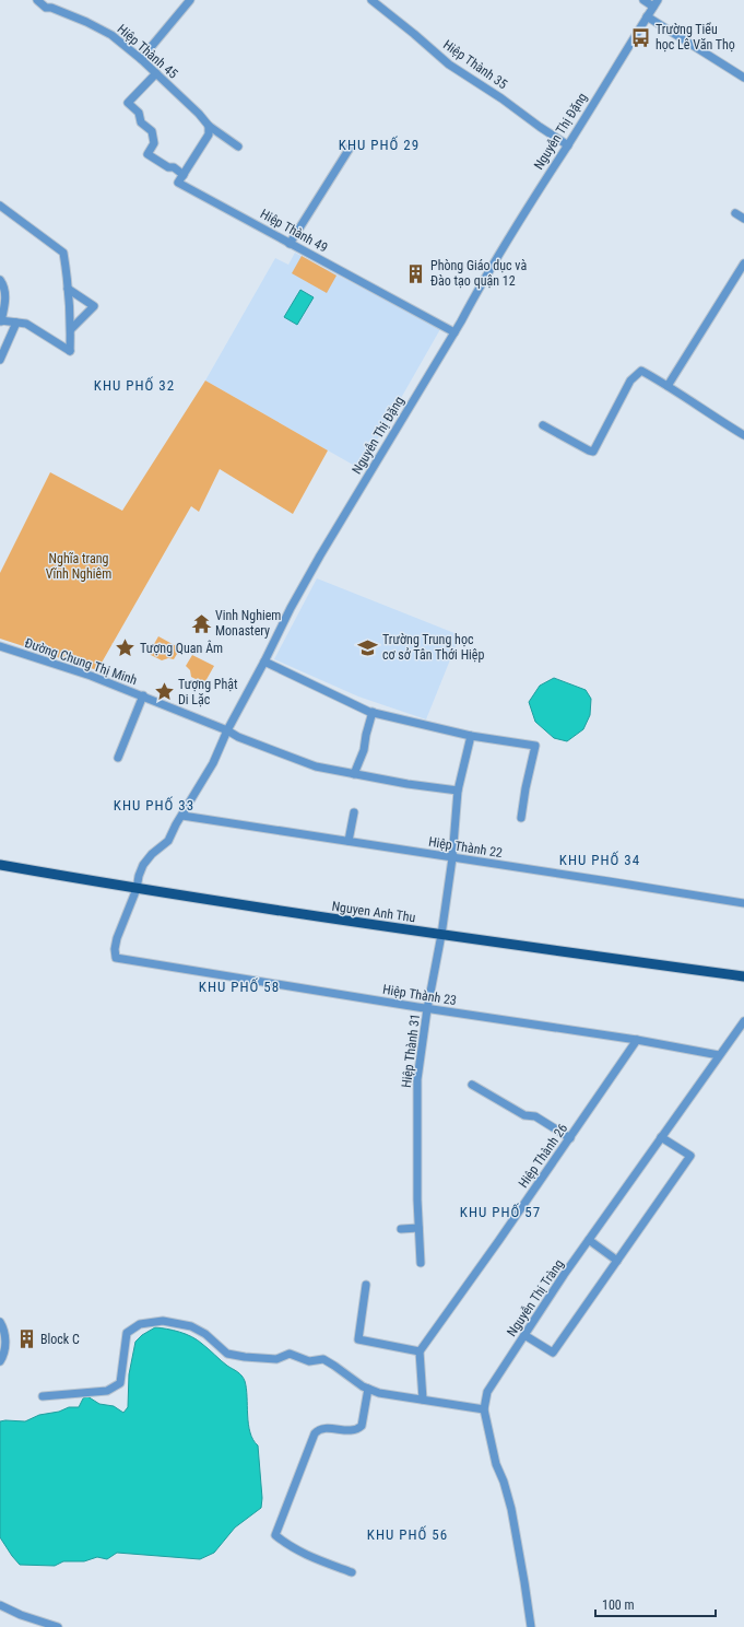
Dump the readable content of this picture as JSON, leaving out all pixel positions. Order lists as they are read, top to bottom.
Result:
{
  "streets": {
    "main road": ["Nguyen Anh Thu"],
    "street": [
      "Hiệp Thành 45",
      "Hiệp Thành 35",
      "Nguyễn Thị Đặng",
      "Hiệp Thành 49",
      "Đường Chung Thị Minh",
      "Hiệp Thành 22",
      "Hiệp Thành 23",
      "Hiệp Thành 31",
      "Hiệp Thành 26",
      "Nguyễn Thị Tràng"
    ]
  },
  "crossings": [
    ["Hiệp Thành 35", "Nguyễn Thị Đặng"],
    ["Nguyễn Thị Đặng", "Hiệp Thành 49"],
    ["Nguyễn Thị Đặng", "Đường Chung Thị Minh"],
    ["Nguyễn Thị Đặng", "Hiệp Thành 22"],
    ["Nguyễn Thị Đặng", "Nguyen Anh Thu"],
    ["Nguyễn Thị Đặng", "Hiệp Thành 23"],
    ["Hiệp Thành 22", "Hiệp Thành 31"],
    ["Nguyen Anh Thu", "Hiệp Thành 31"],
    ["Hiệp Thành 23", "Hiệp Thành 31"],
    ["Hiệp Thành 23", "Hiệp Thành 26"],
    ["Hiệp Thành 23", "Nguyễn Thị Tràng"]
  ],
  "districts": [
    "KHU PHỐ 29",
    "KHU PHỐ 32",
    "KHU PHỐ 33",
    "KHU PHỐ 34",
    "KHU PHỐ 58",
    "KHU PHỐ 57",
    "KHU PHỐ 56"
  ],
  "parks": ["Nghĩa trang Vĩnh Nghiêm"],
  "places": {
    "bus stop": ["Trường Tiểu học Lê Văn Thọ"],
    "building": ["Phòng Giáo dục và Đào tạo quận 12", "Block C"],
    "temple": ["Vinh Nghiem Monastery"],
    "school or university": ["Trường Trung học cơ sở Tân Thới Hiệp"],
    "place": ["Tượng Quan Âm", "Tượng Phật Di Lặc"]
  },
  "scale_bar": "100 m"
}
